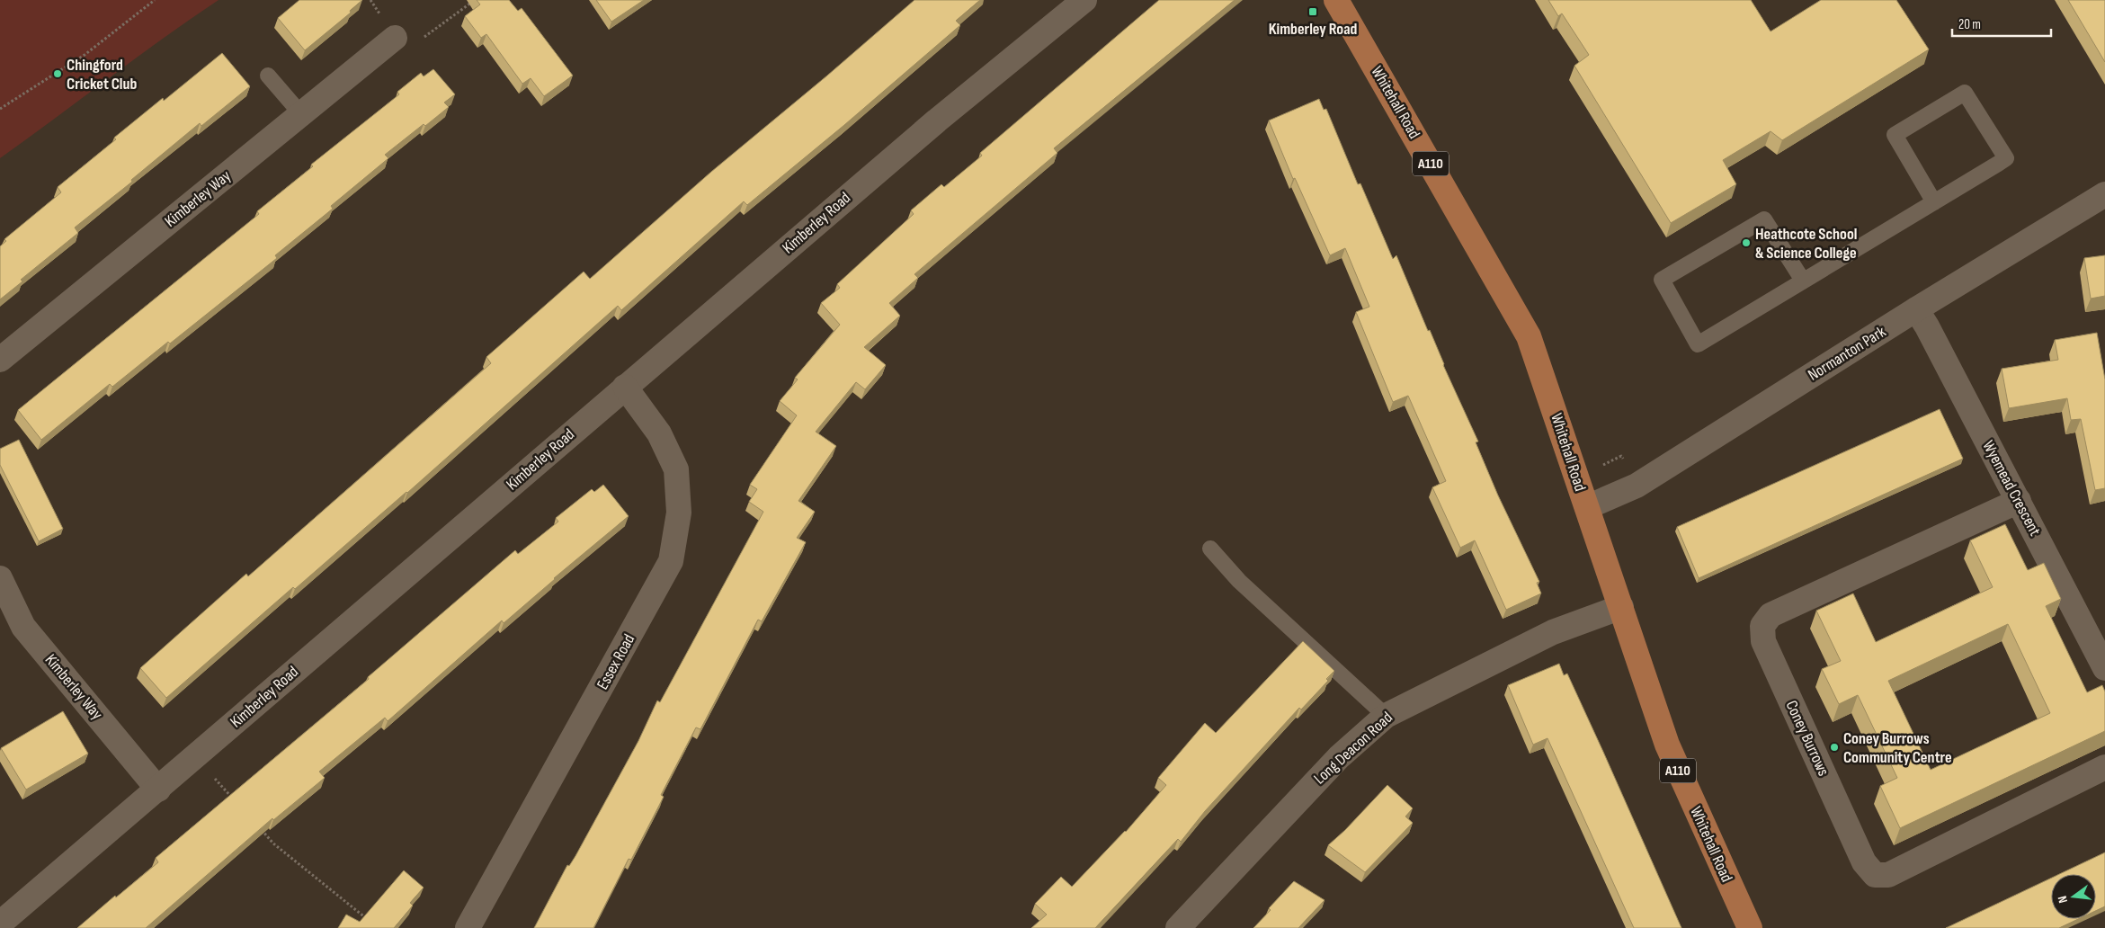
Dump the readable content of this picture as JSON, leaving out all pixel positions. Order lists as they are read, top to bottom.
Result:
{
  "streets": {
    "main road": ["Whitehall Road", "A110"],
    "street": [
      "Kimberley Way",
      "Kimberley Road",
      "Normanton Park",
      "Wyemead Crescent",
      "Essex Road",
      "Coney Burrows",
      "Long Deacon Road"
    ]
  },
  "crossings": [
    ["Whitehall Road", "Normanton Park"],
    ["Whitehall Road", "Long Deacon Road"],
    ["Kimberley Way", "Kimberley Road"],
    ["Kimberley Road", "Essex Road"],
    ["Normanton Park", "Wyemead Crescent"],
    ["Wyemead Crescent", "Coney Burrows"]
  ],
  "places": {
    "transit": ["Kimberley Road"],
    "other": ["Chingford Cricket Club", "Heathcote School & Science College", "Coney Burrows Community Centre"]
  },
  "scale_bar": "20 m",
  "north": "left"
}
